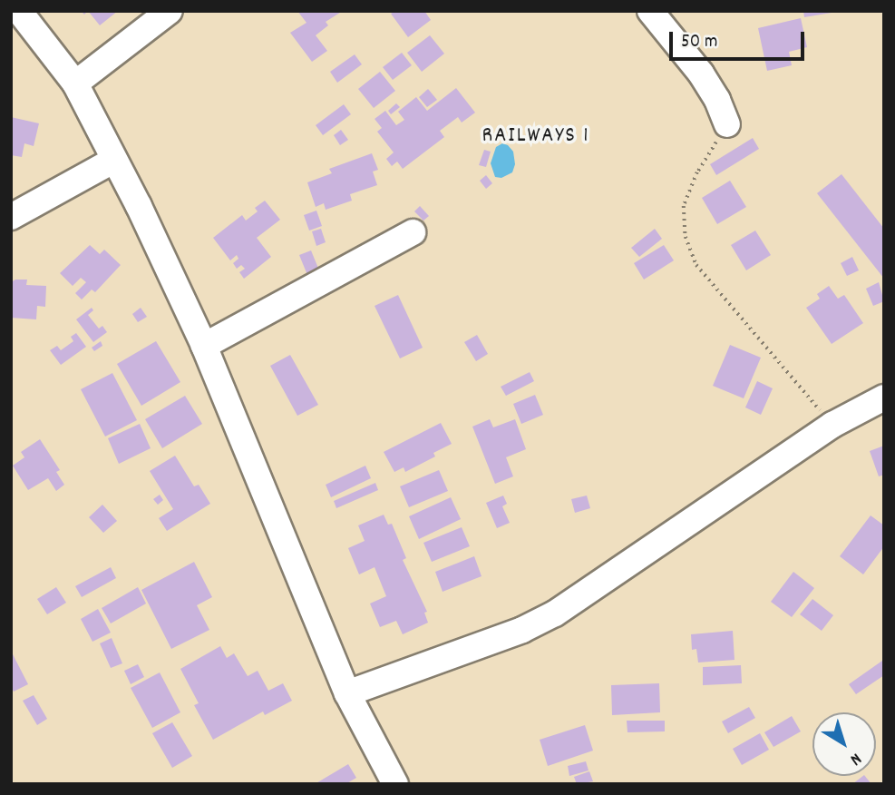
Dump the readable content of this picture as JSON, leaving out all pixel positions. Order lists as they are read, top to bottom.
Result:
{
  "districts": ["RAILWAYS 1"],
  "scale_bar": "50 m",
  "north": "bottom right"
}
